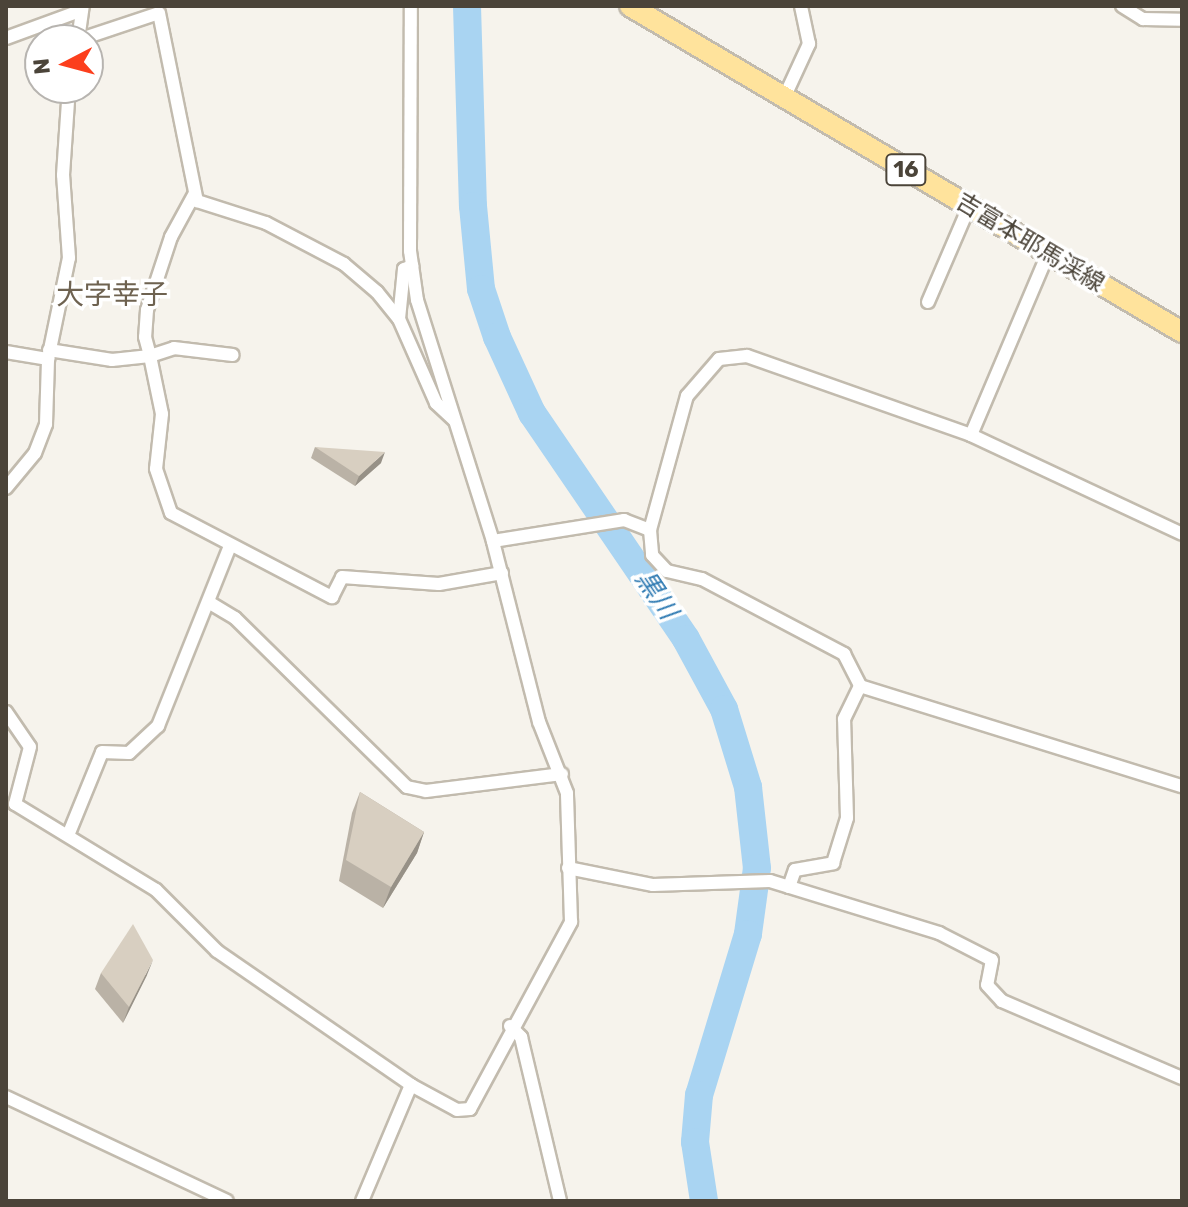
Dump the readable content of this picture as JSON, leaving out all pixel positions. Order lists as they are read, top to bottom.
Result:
{
  "streets": {
    "main road": ["16", "吉富本耶馬渓線"]
  },
  "districts": ["大字幸子"],
  "water": ["黒川"],
  "north": "left"
}
